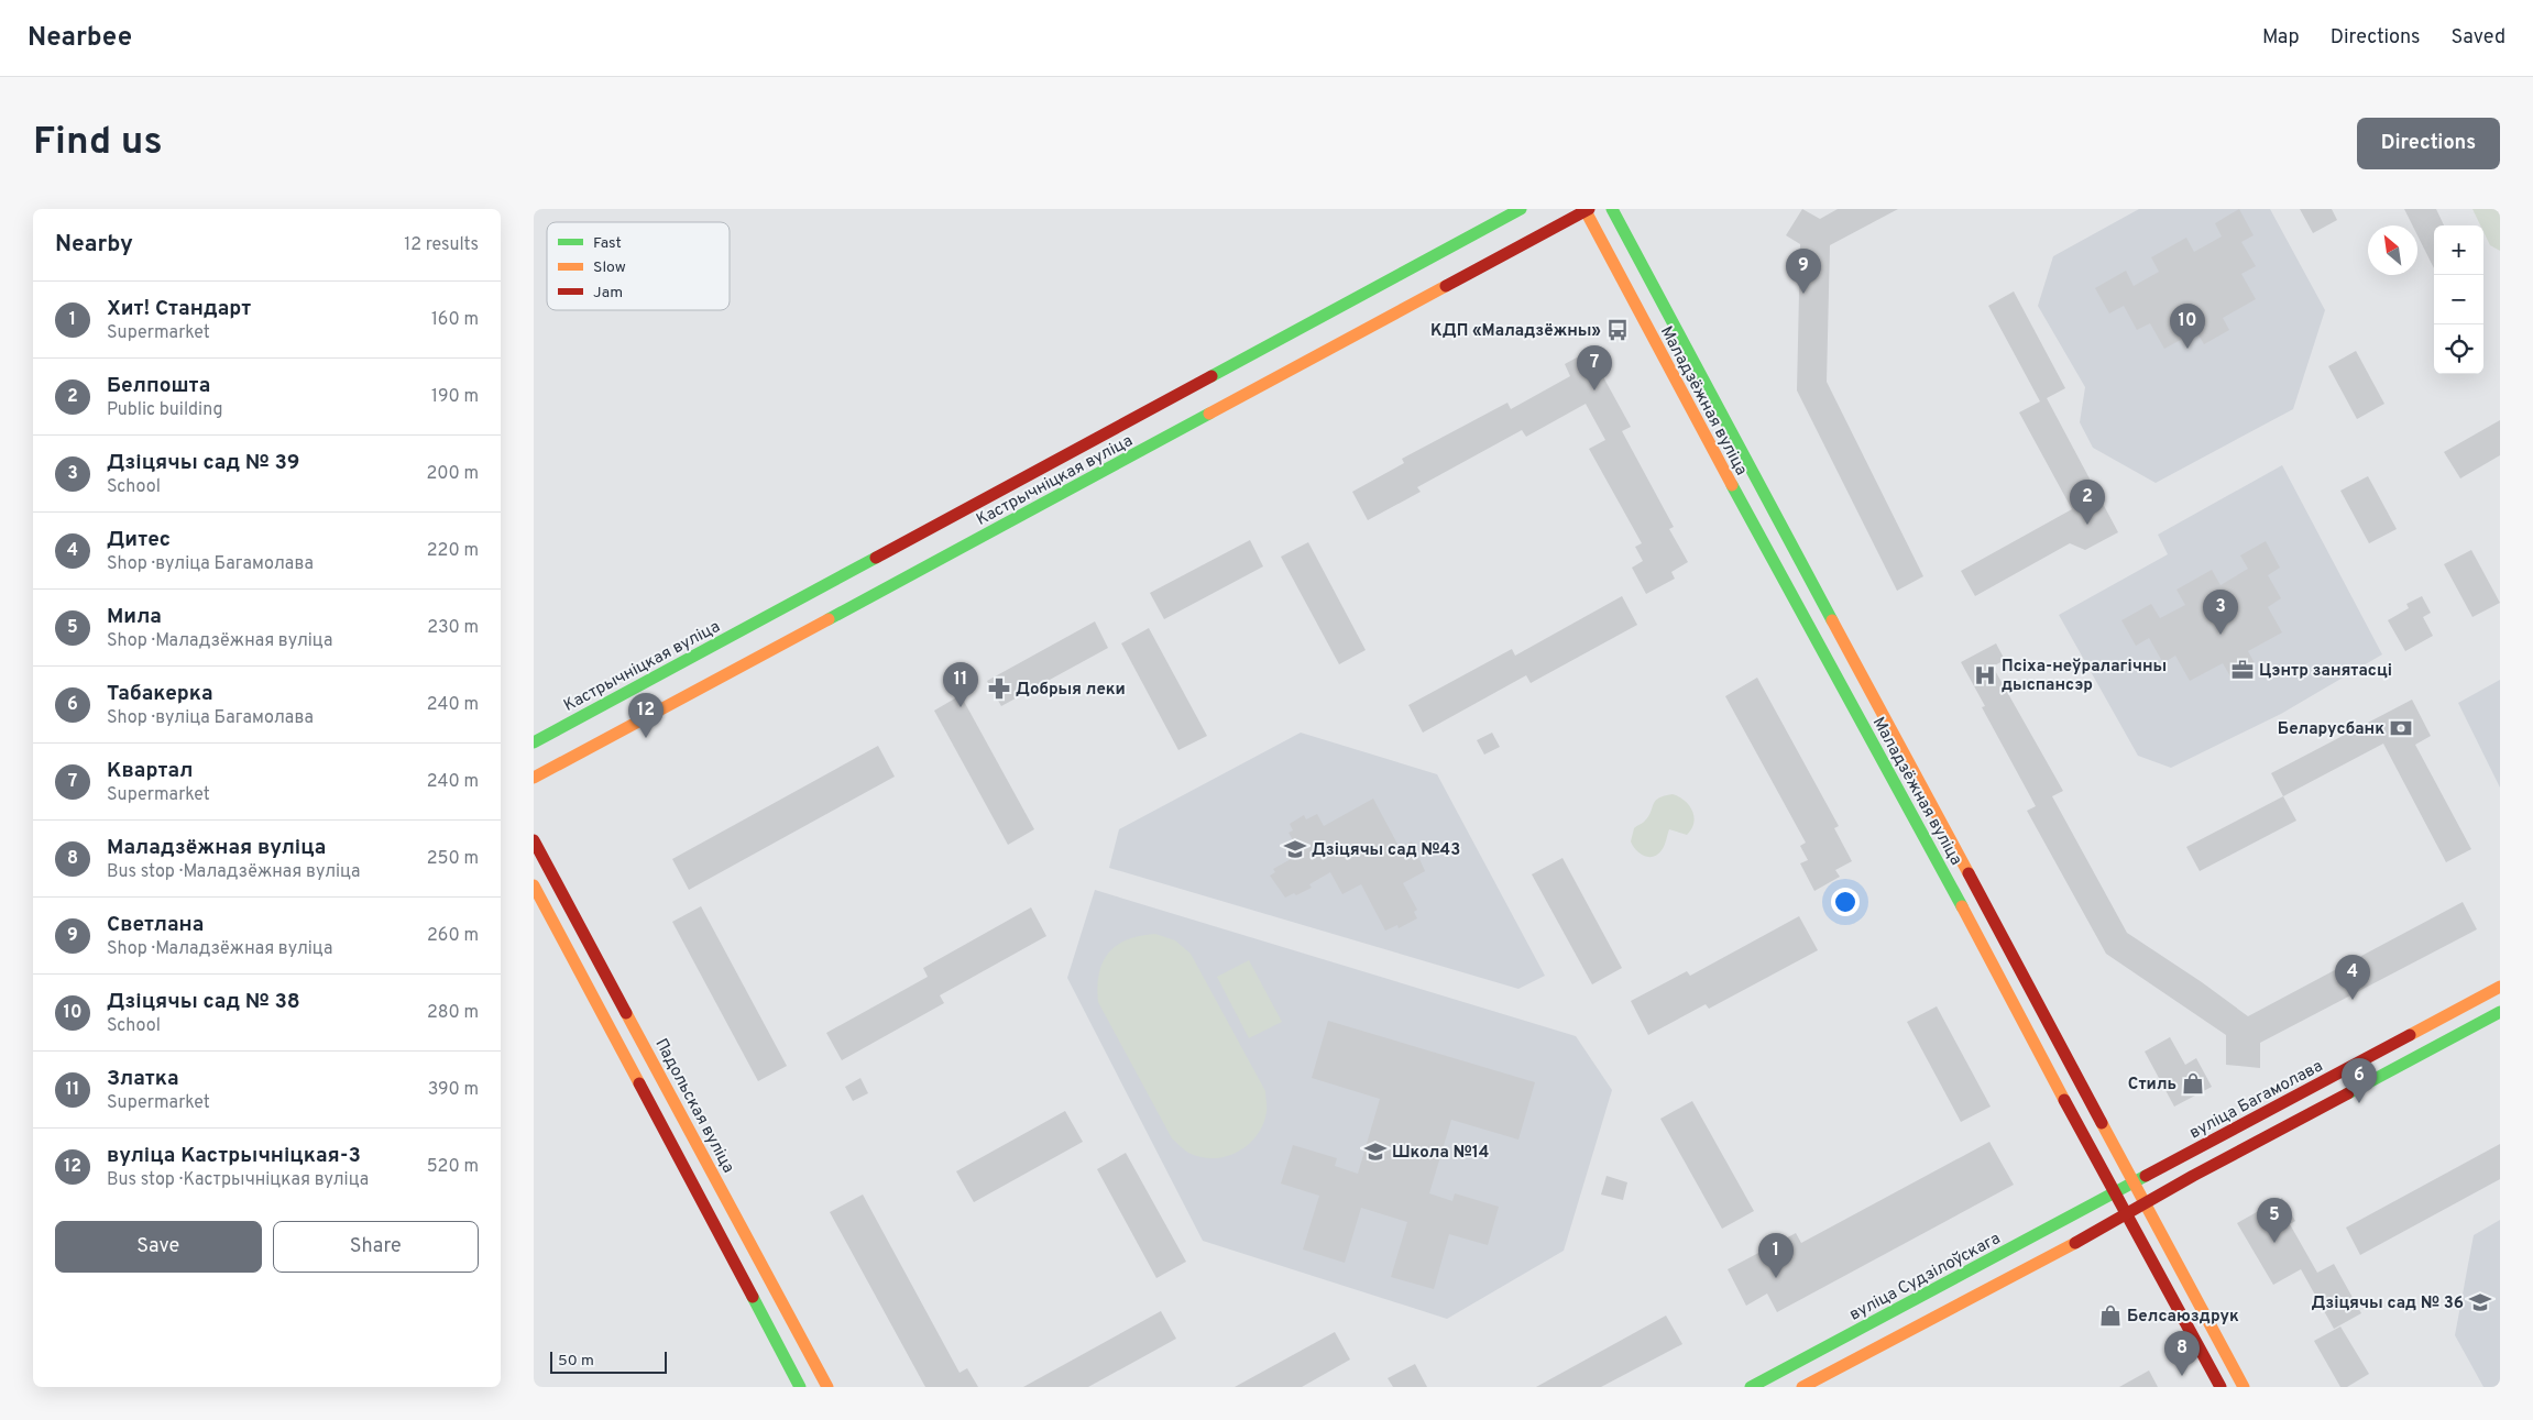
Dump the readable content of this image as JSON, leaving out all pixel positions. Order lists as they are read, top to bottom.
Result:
{
  "streets": {
    "main road": [
      "Маладзёжная вуліца",
      "Кастрычніцкая вуліца",
      "вуліца Багамолава",
      "Падольская вуліца",
      "вуліца Судзілоўскага"
    ]
  },
  "crossings": [
    ["Маладзёжная вуліца", "Кастрычніцкая вуліца"],
    ["Маладзёжная вуліца", "вуліца Багамолава"],
    ["Маладзёжная вуліца", "вуліца Судзілоўскага"],
    ["вуліца Багамолава", "вуліца Судзілоўскага"]
  ],
  "places": {
    "bus stop": ["КДП «Маладзёжны»"],
    "office": ["Цэнтр занятасці"],
    "hospital": ["Псіха-неўралагічны дыспансэр"],
    "pharmacy": ["Добрыя леки"],
    "bank": ["Беларусбанк"],
    "school or university": ["Дзіцячы сад №43", "Школа №14", "Дзіцячы сад № 36"],
    "shop": ["Стиль", "Белсаюздрук"]
  },
  "legend": ["Fast", "Slow", "Jam"],
  "scale_bar": "50 m",
  "north": "top left",
  "page": {
    "header": "Nearbee",
    "nav": ["Map", "Directions", "Saved"],
    "buttons": [
      "Directions",
      ["Save", "Share"]
    ],
    "title": "Find us",
    "heading": ["Nearby", "12 results"],
    "map_buttons": ["+", "−"],
    "pins": [
      "9",
      "10",
      "7",
      "2",
      "3",
      "11",
      "12",
      "4",
      "6",
      "5",
      "1",
      "8"
    ],
    "list": [
      {
        "mark": "1",
        "name": "Хит! Стандарт",
        "note": "Supermarket",
        "value": "160 m"
      },
      {
        "mark": "2",
        "name": "Белпошта",
        "note": "Public building",
        "value": "190 m"
      },
      {
        "mark": "3",
        "name": "Дзіцячы сад № 39",
        "note": "School",
        "value": "200 m"
      },
      {
        "mark": "4",
        "name": "Дитес",
        "note": "Shop · вуліца Багамолава",
        "value": "220 m"
      },
      {
        "mark": "5",
        "name": "Мила",
        "note": "Shop · Маладзёжная вуліца",
        "value": "230 m"
      },
      {
        "mark": "6",
        "name": "Табакерка",
        "note": "Shop · вуліца Багамолава",
        "value": "240 m"
      },
      {
        "mark": "7",
        "name": "Квартал",
        "note": "Supermarket",
        "value": "240 m"
      },
      {
        "mark": "8",
        "name": "Маладзёжная вуліца",
        "note": "Bus stop · Маладзёжная вуліца",
        "value": "250 m"
      },
      {
        "mark": "9",
        "name": "Светлана",
        "note": "Shop · Маладзёжная вуліца",
        "value": "260 m"
      },
      {
        "mark": "10",
        "name": "Дзіцячы сад № 38",
        "note": "School",
        "value": "280 m"
      },
      {
        "mark": "11",
        "name": "Златка",
        "note": "Supermarket",
        "value": "390 m"
      },
      {
        "mark": "12",
        "name": "вуліца Кастрычніцкая-3",
        "note": "Bus stop · Кастрычніцкая вуліца",
        "value": "520 m"
      }
    ],
    "scale": "50 m"
  }
}
